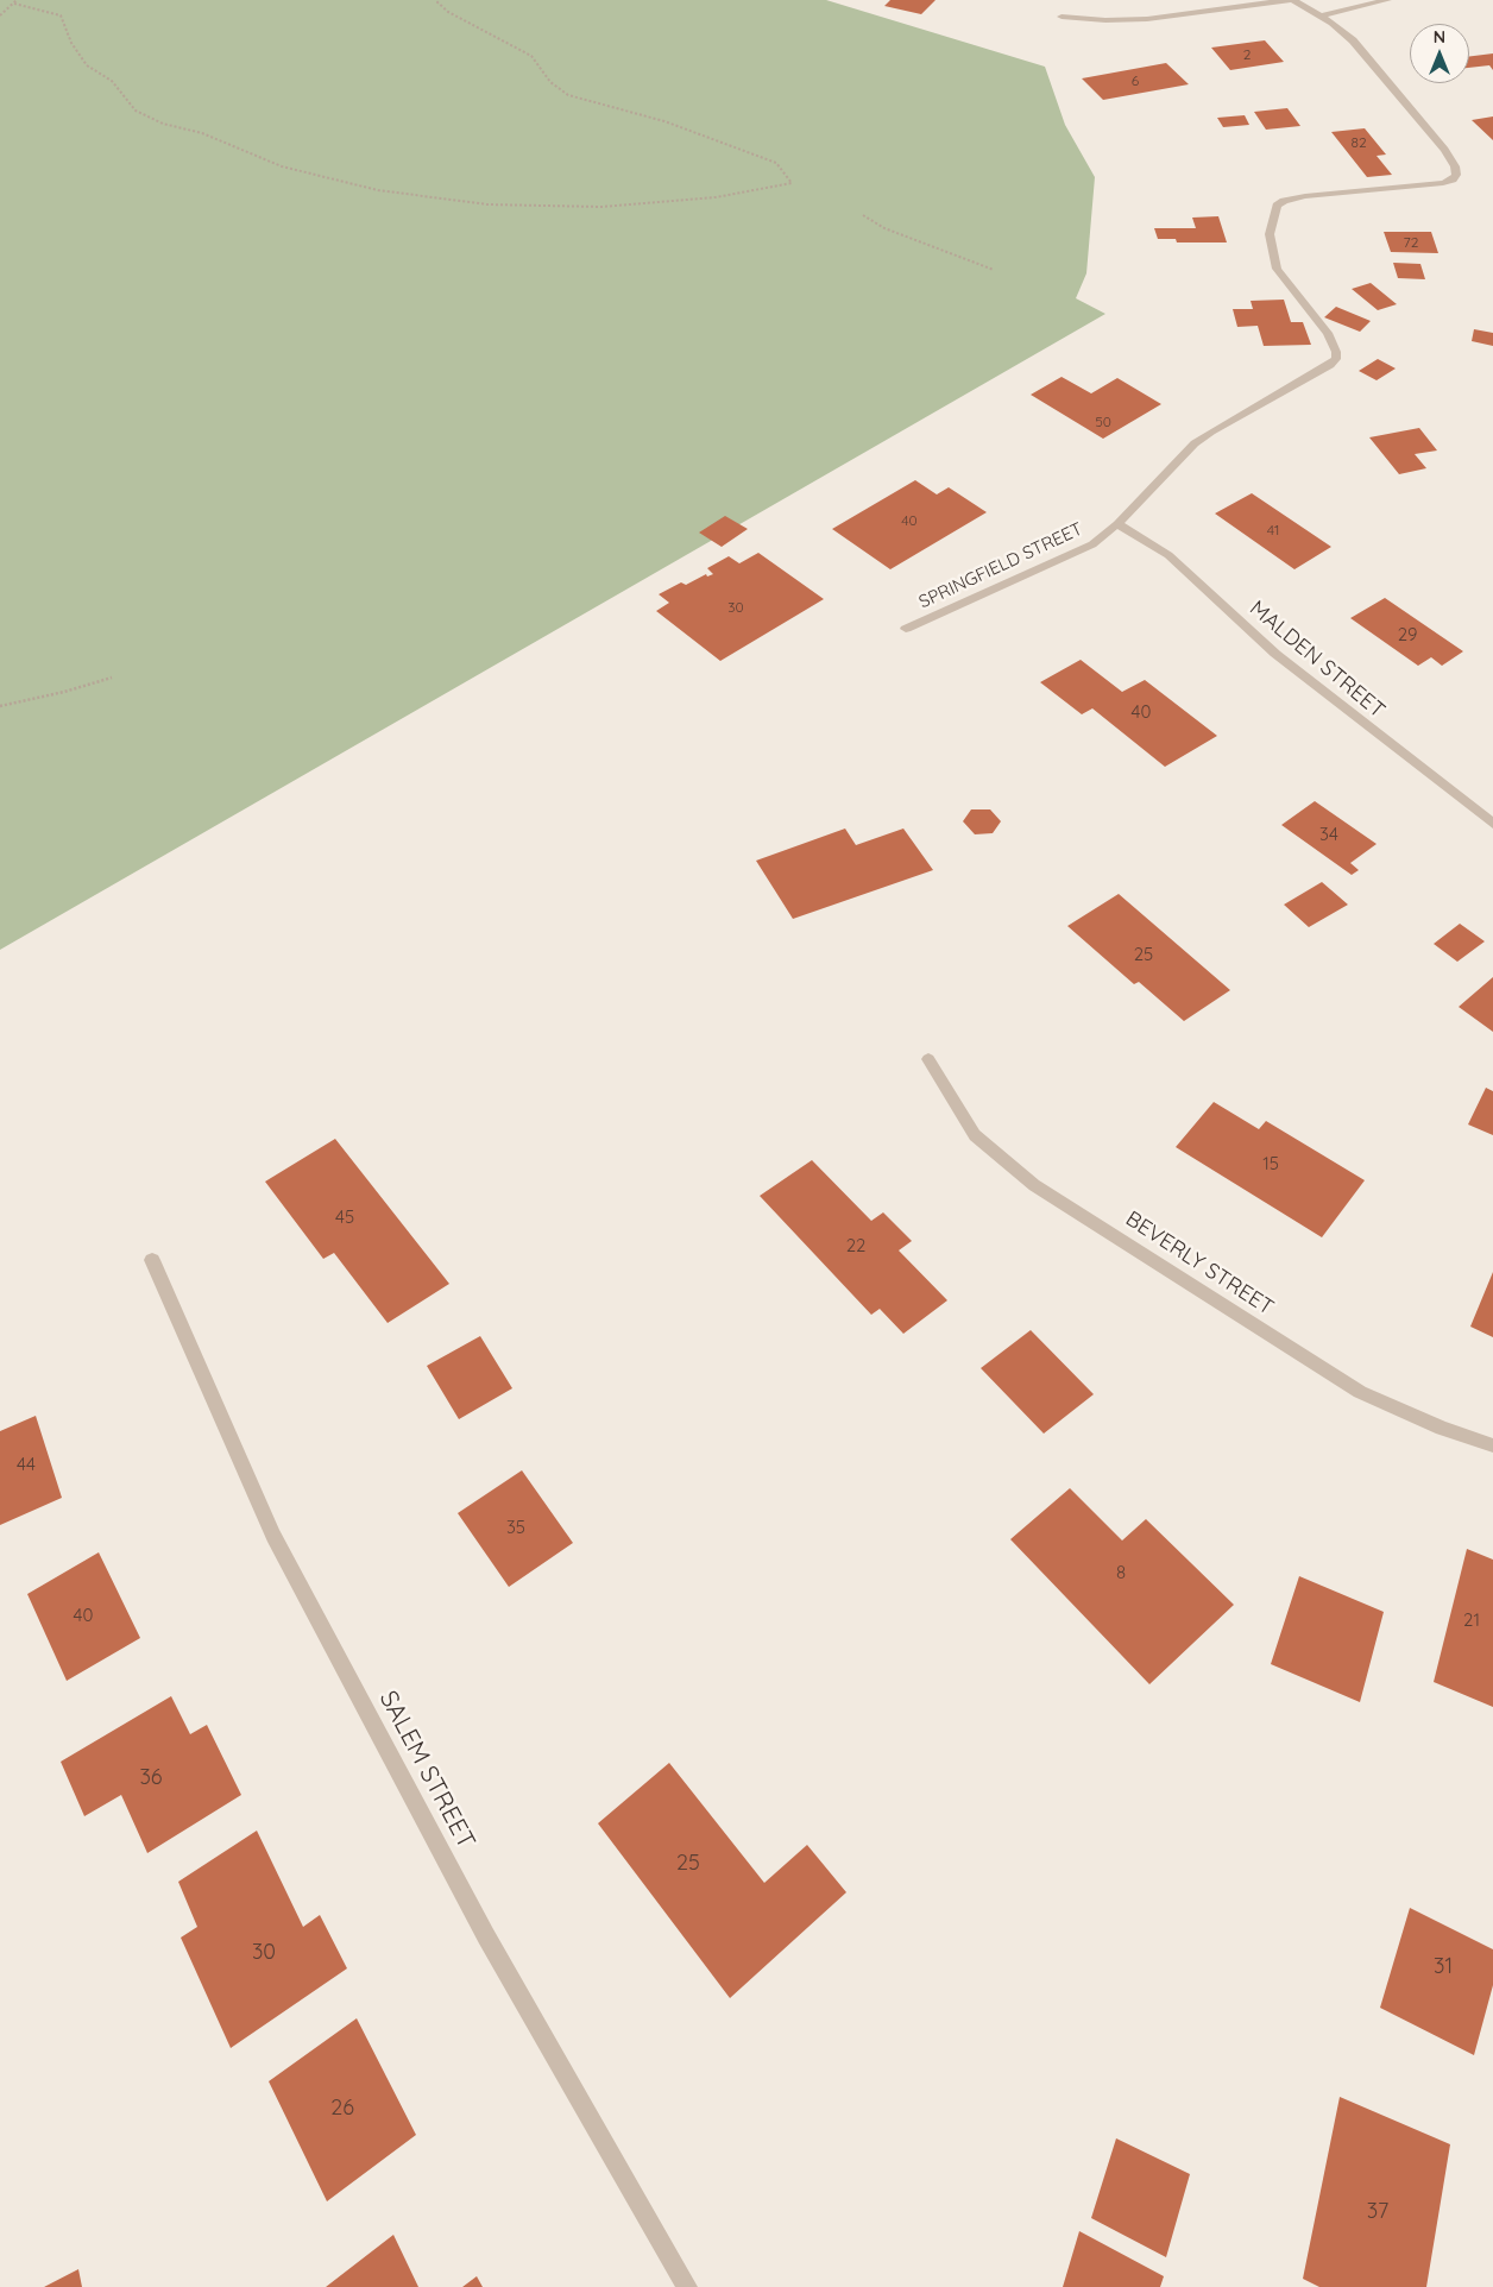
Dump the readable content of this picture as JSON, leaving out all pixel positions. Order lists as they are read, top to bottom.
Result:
{
  "streets": {
    "street": [
      "SPRINGFIELD STREET",
      "MALDEN STREET",
      "BEVERLY STREET",
      "SALEM STREET"
    ]
  },
  "crossings": [
    ["SPRINGFIELD STREET", "MALDEN STREET"]
  ],
  "house_numbers": [
    "2",
    "6",
    "82",
    "72",
    "50",
    "40",
    "41",
    "30",
    "29",
    "40",
    "34",
    "25",
    "15",
    "45",
    "22",
    "44",
    "35",
    "8",
    "40",
    "21",
    "36",
    "25",
    "30",
    "31",
    "26",
    "37"
  ],
  "north": "top"
}
